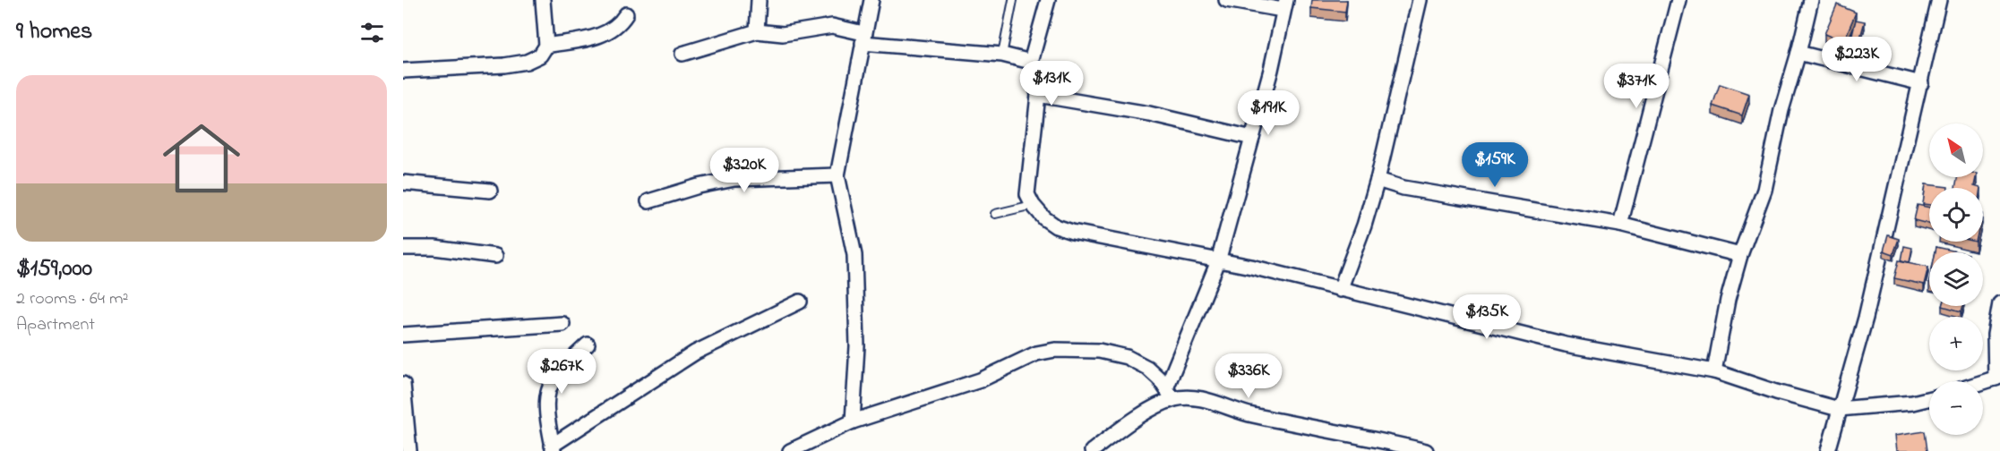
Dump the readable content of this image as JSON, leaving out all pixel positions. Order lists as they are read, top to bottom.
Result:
{
  "north": "top left",
  "page": {
    "heading": "9 homes",
    "price": [
      "$223K",
      "$131K",
      "$371K",
      "$191K",
      "$159K",
      "$320K",
      "$135K",
      "$267K",
      "$336K"
    ],
    "list": [
      {
        "name": "$159,000",
        "note": "2 rooms · 64 m² · Apartment"
      }
    ],
    "map_buttons": ["+", "−"]
  }
}
